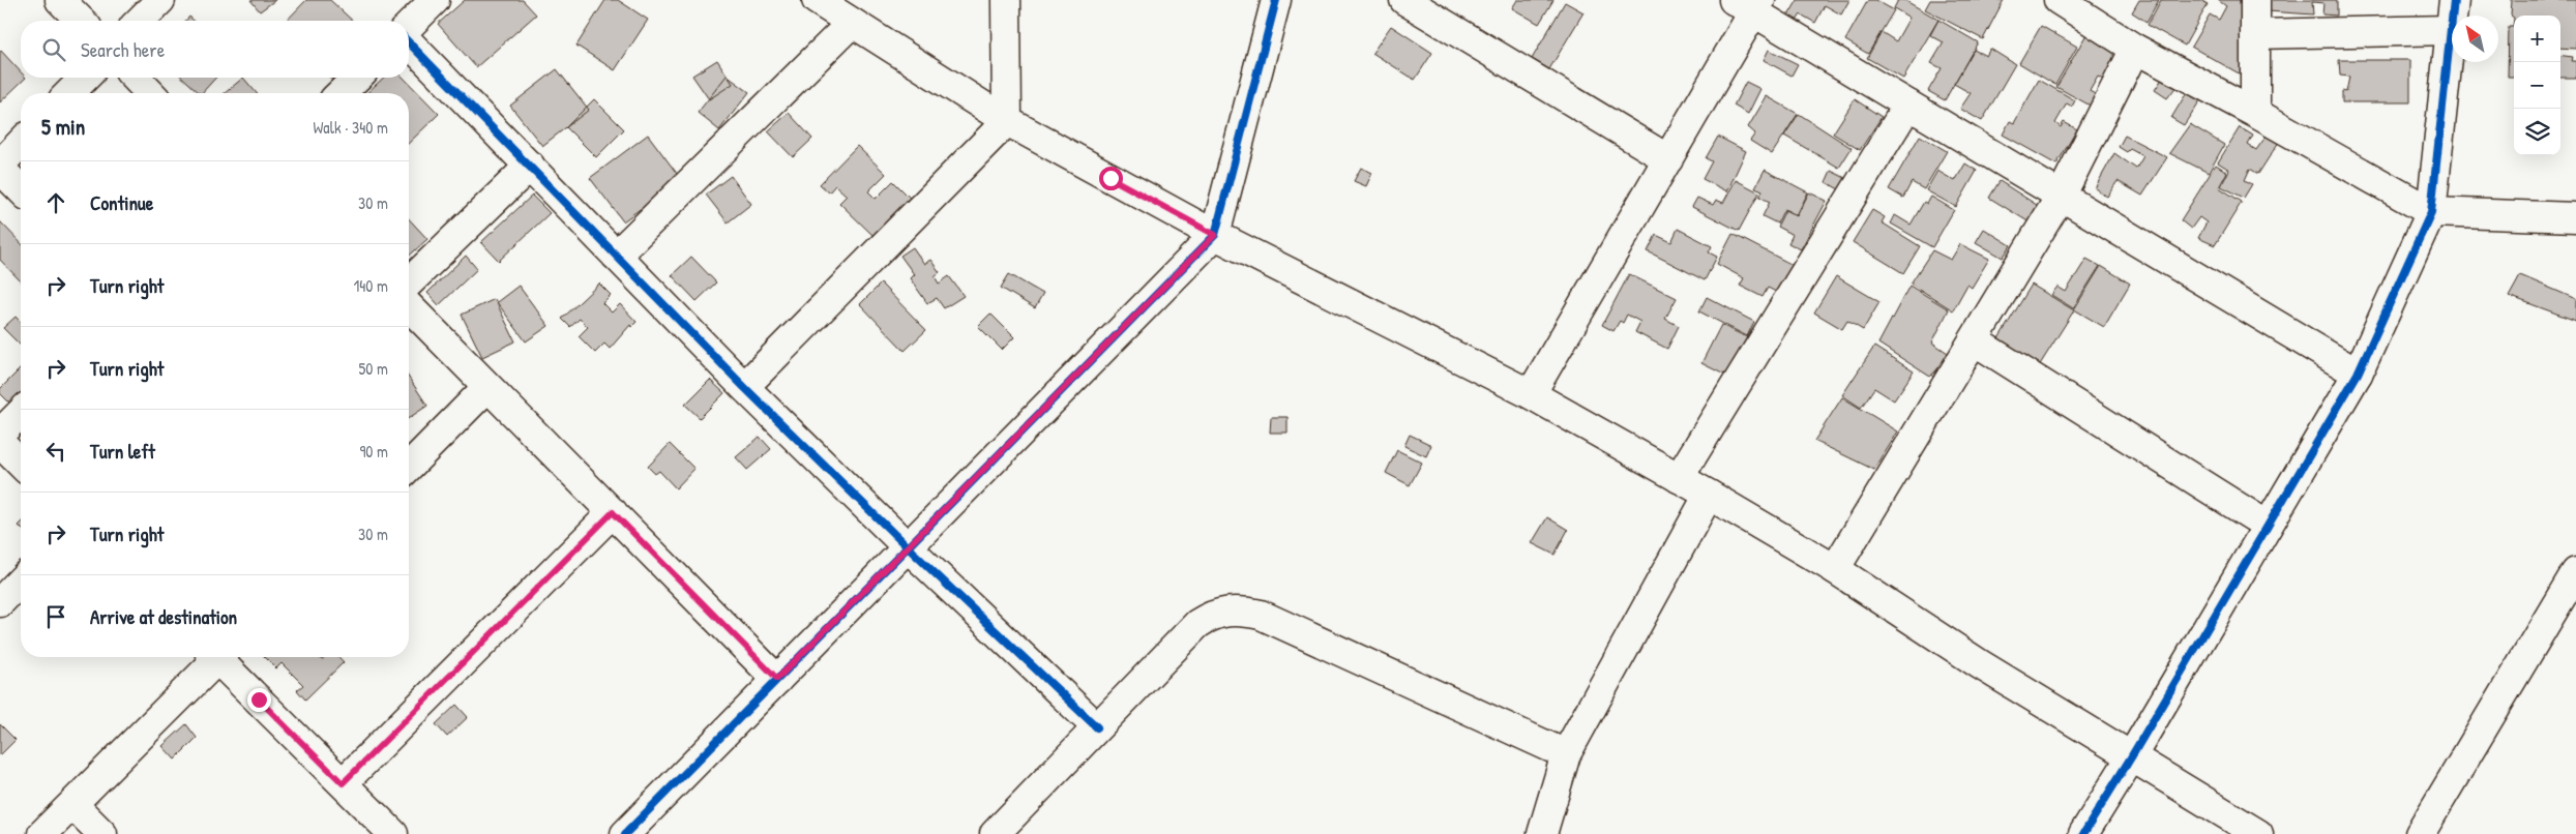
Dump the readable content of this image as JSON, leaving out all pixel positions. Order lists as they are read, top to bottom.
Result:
{
  "north": "top left",
  "page": {
    "map_buttons": ["+", "−"],
    "search": "Search here",
    "heading": ["5 min", "Walk · 340 m"],
    "list": [
      ["Continue", "30 m"],
      ["Turn right", "140 m"],
      ["Turn right", "50 m"],
      ["Turn left", "90 m"],
      ["Turn right", "30 m"],
      "Arrive at destination"
    ]
  }
}
